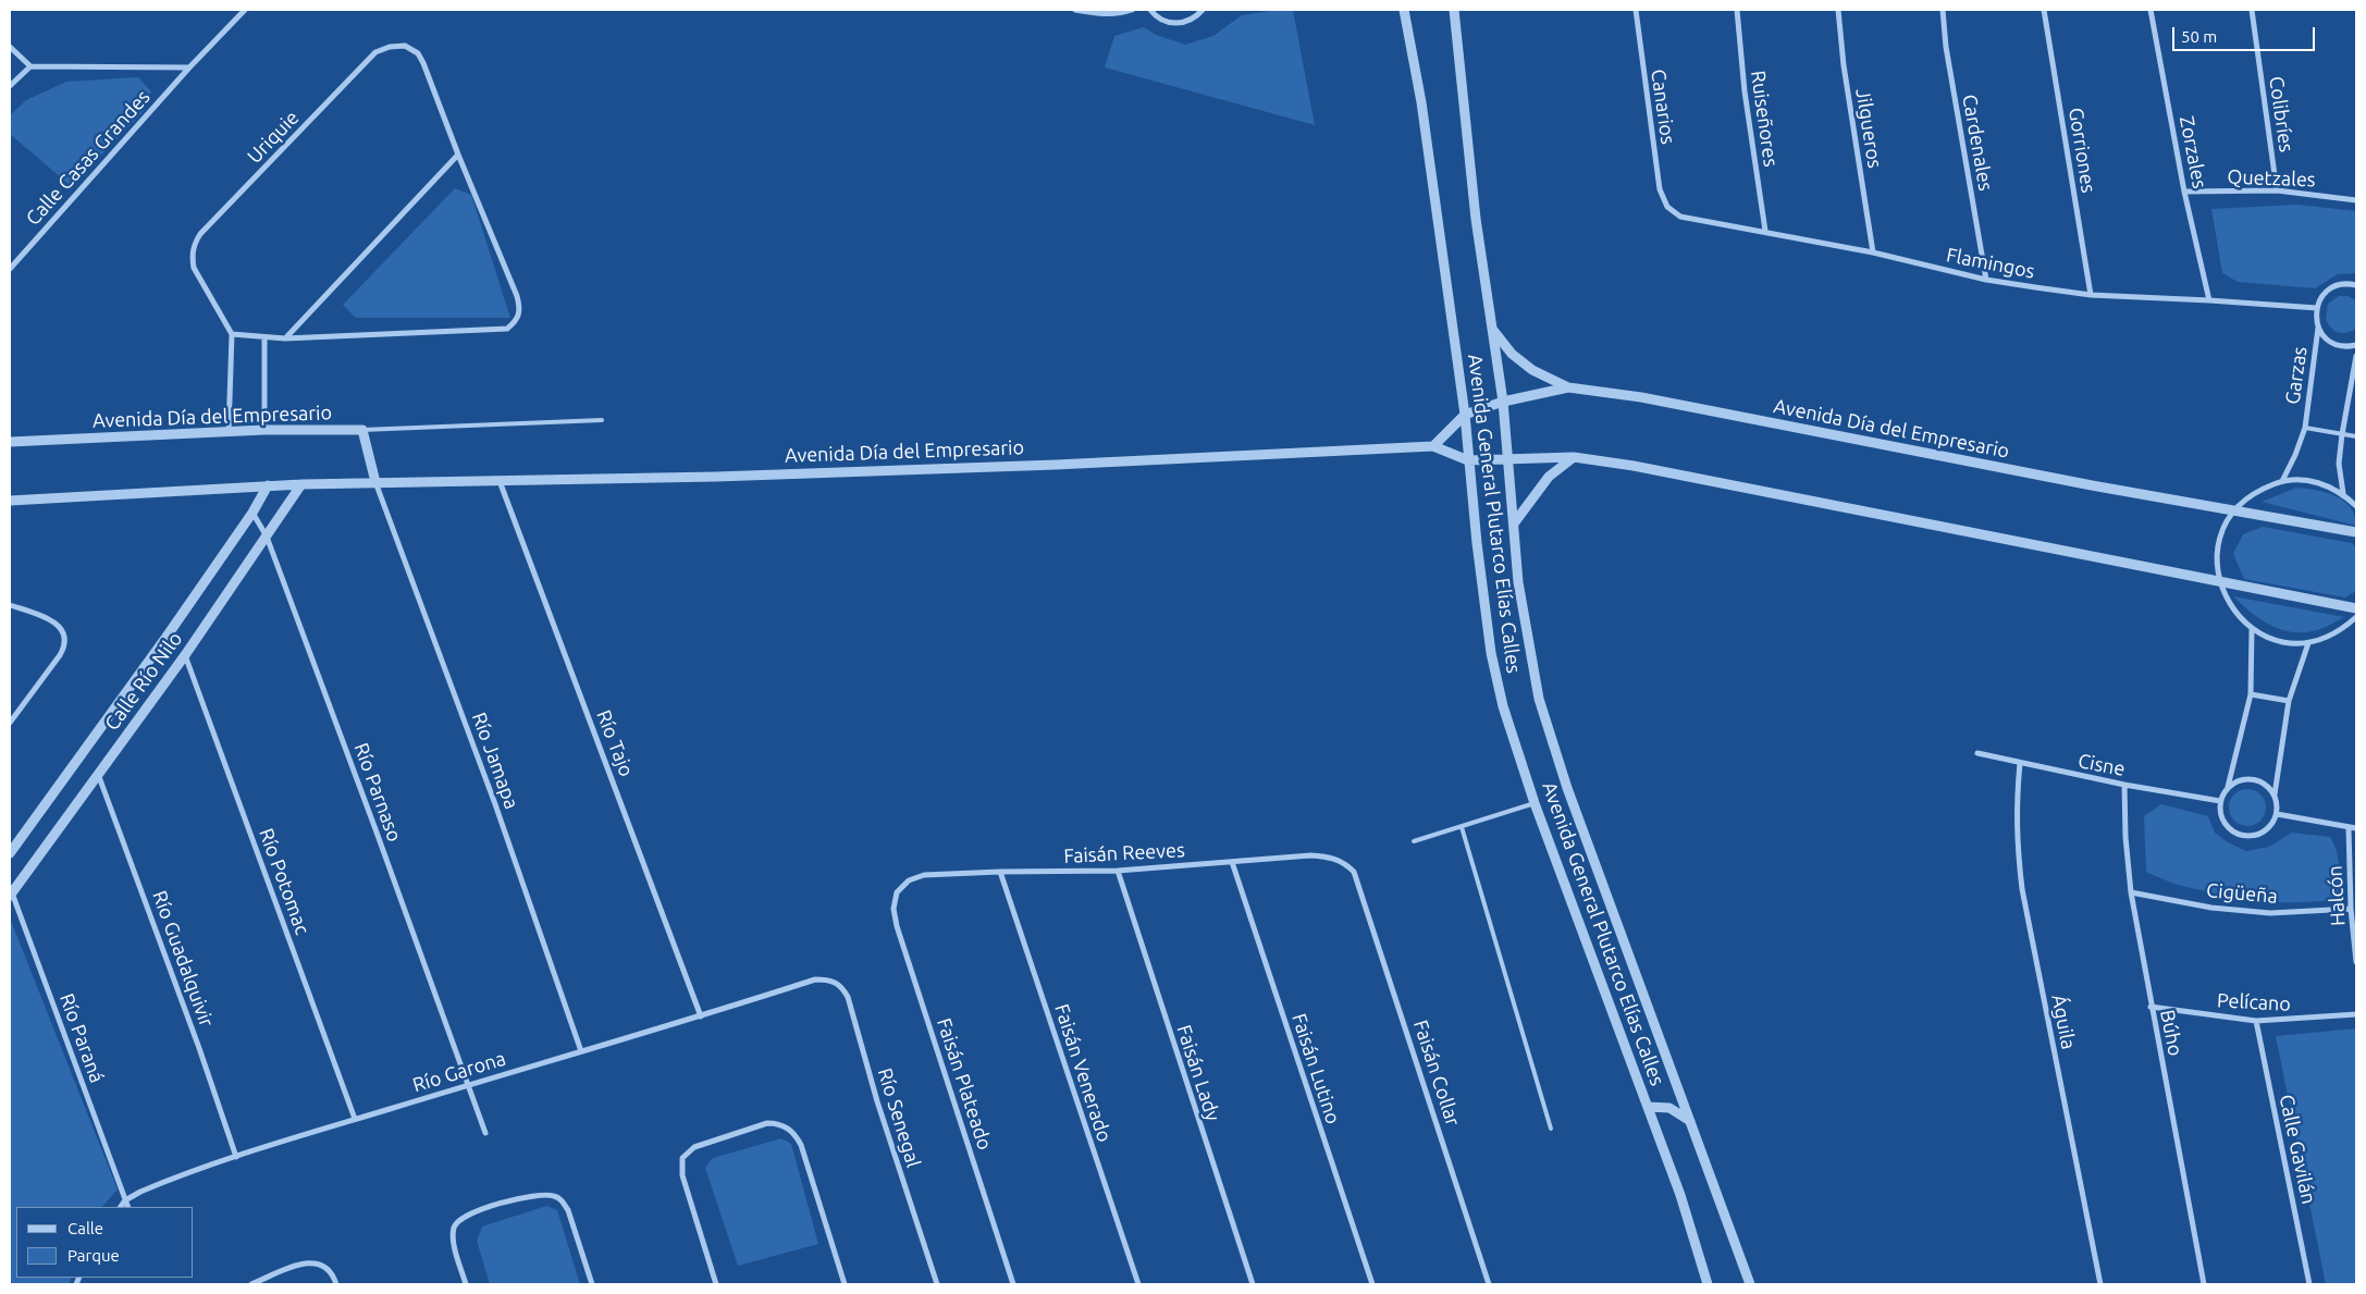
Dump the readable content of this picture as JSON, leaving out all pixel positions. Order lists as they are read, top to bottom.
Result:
{
  "streets": {
    "street": [
      "Canarios",
      "Colibríes",
      "Ruiseñores",
      "Jilgueros",
      "Uriquie",
      "Cardenales",
      "Gorriones",
      "Zorzales",
      "Calle Casas Grandes",
      "Quetzales",
      "Flamingos",
      "Garzas",
      "Avenida Día del Empresario",
      "Avenida General Plutarco Elías Calles",
      "Calle Río Nilo",
      "Río Tajo",
      "Río Jamapa",
      "Cisne",
      "Río Parnaso",
      "Faisán Reeves",
      "Río Potomac",
      "Cigüeña",
      "Halcón",
      "Río Guadalquivir",
      "Pelícano",
      "Águila",
      "Búho",
      "Río Paraná",
      "Faisán Lutino",
      "Río Garona",
      "Faisán Venerado",
      "Faisán Lady",
      "Faisán Collar",
      "Faisán Plateado",
      "Río Senegal",
      "Calle Gavilán"
    ]
  },
  "crossings": [
    ["Canarios", "Flamingos"],
    ["Colibríes", "Quetzales"],
    ["Ruiseñores", "Flamingos"],
    ["Jilgueros", "Flamingos"],
    ["Cardenales", "Flamingos"],
    ["Gorriones", "Flamingos"],
    ["Zorzales", "Quetzales"],
    ["Zorzales", "Flamingos"],
    ["Flamingos", "Garzas"],
    ["Avenida Día del Empresario", "Avenida General Plutarco Elías Calles"],
    ["Avenida Día del Empresario", "Calle Río Nilo"],
    ["Avenida Día del Empresario", "Río Tajo"],
    ["Avenida Día del Empresario", "Río Jamapa"],
    ["Calle Río Nilo", "Río Parnaso"],
    ["Calle Río Nilo", "Río Potomac"],
    ["Calle Río Nilo", "Río Guadalquivir"],
    ["Calle Río Nilo", "Río Paraná"],
    ["Río Tajo", "Río Garona"],
    ["Río Jamapa", "Río Garona"],
    ["Cisne", "Águila"],
    ["Cisne", "Búho"],
    ["Río Parnaso", "Río Garona"],
    ["Faisán Reeves", "Faisán Lutino"],
    ["Faisán Reeves", "Faisán Venerado"],
    ["Faisán Reeves", "Faisán Lady"],
    ["Faisán Reeves", "Faisán Collar"],
    ["Faisán Reeves", "Faisán Plateado"],
    ["Río Potomac", "Río Garona"],
    ["Cigüeña", "Halcón"],
    ["Cigüeña", "Búho"],
    ["Río Guadalquivir", "Río Garona"],
    ["Pelícano", "Búho"],
    ["Pelícano", "Calle Gavilán"],
    ["Río Paraná", "Río Garona"],
    ["Río Garona", "Río Senegal"]
  ],
  "legend": ["Calle", "Parque"],
  "scale_bar": "50 m"
}
